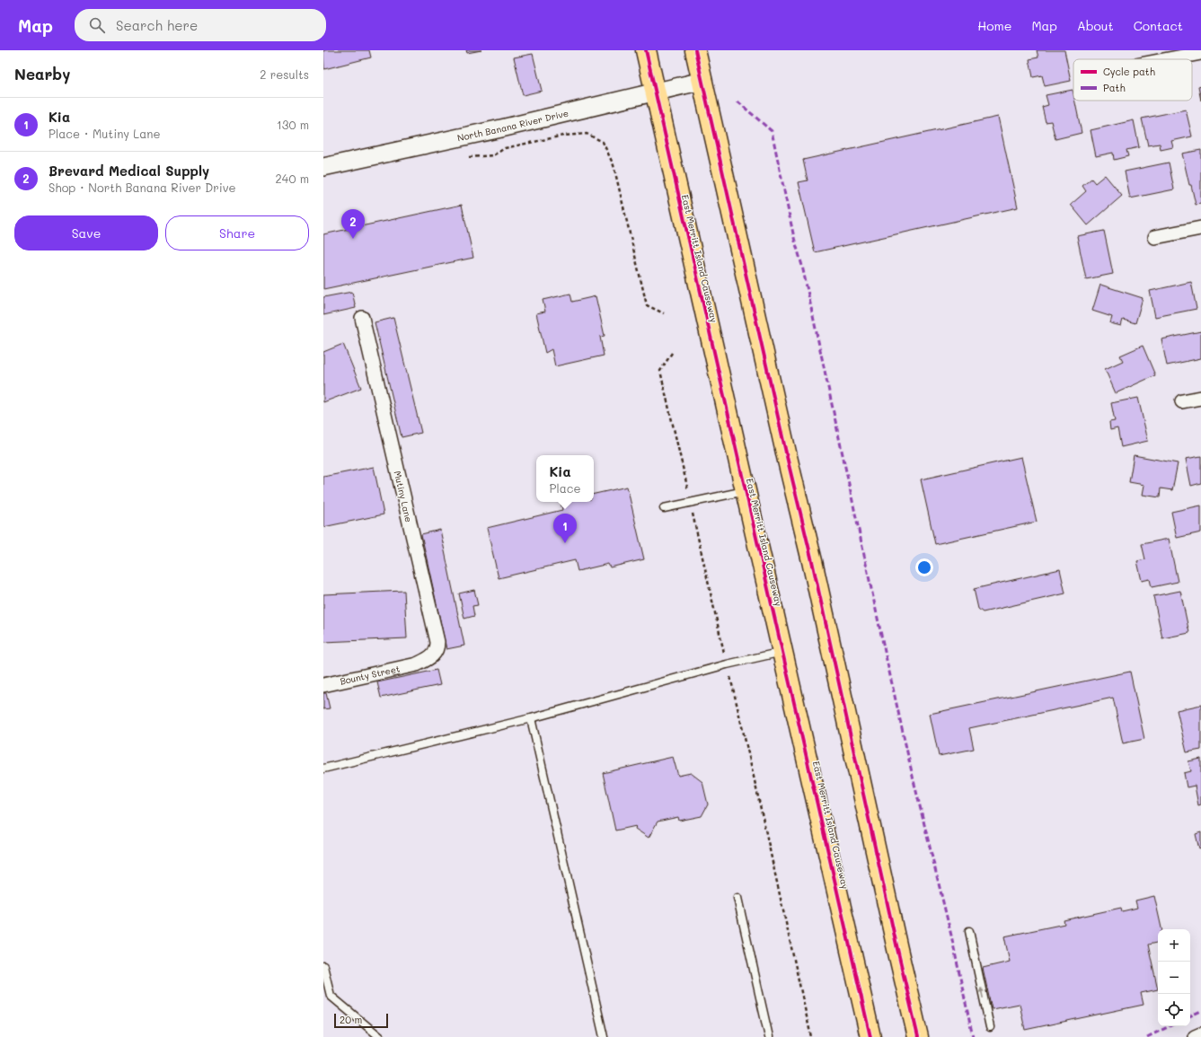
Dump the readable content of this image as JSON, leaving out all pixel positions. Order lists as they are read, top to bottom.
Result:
{
  "streets": {
    "main road": ["East Merritt Island Causeway"],
    "street": ["North Banana River Drive", "Mutiny Lane", "Bounty Street"]
  },
  "crossings": [
    ["North Banana River Drive", "East Merritt Island Causeway"],
    ["Mutiny Lane", "Bounty Street"]
  ],
  "legend": ["Cycle path", "Path"],
  "scale_bar": "20 m",
  "page": {
    "header": "Map",
    "search": "Search here",
    "nav": [
      "Home",
      "Map",
      "About",
      "Contact"
    ],
    "heading": ["Nearby", "2 results"],
    "list": [
      {
        "mark": "1",
        "name": "Kia",
        "note": "Place · Mutiny Lane",
        "value": "130 m"
      },
      {
        "mark": "2",
        "name": "Brevard Medical Supply",
        "note": "Shop · North Banana River Drive",
        "value": "240 m"
      }
    ],
    "buttons": ["Save", "Share"],
    "pins": ["2", "1"],
    "popup": ["Kia", "Place"],
    "map_buttons": ["+", "−"],
    "scale": "20 m"
  }
}
